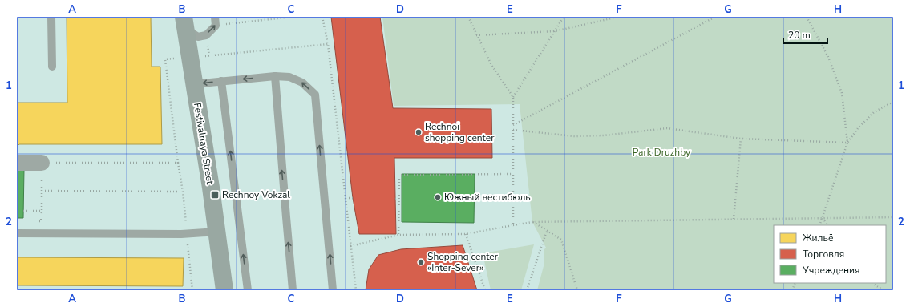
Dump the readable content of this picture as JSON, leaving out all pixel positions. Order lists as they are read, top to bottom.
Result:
{
  "streets": {
    "street": ["Festivalnaya Street"]
  },
  "parks": ["Park Druzhby"],
  "places": {
    "other": ["Rechnoi shopping center", "Южный вестибюль", "Shopping center «Inter-Sever»"],
    "transit": ["Rechnoy Vokzal"]
  },
  "legend": ["Жильё", "Торговля", "Учреждения"],
  "scale_bar": "20 m",
  "grid": {
    "columns": [
      "A",
      "B",
      "C",
      "D",
      "E",
      "F",
      "G",
      "H"
    ],
    "rows": ["1", "2"]
  }
}
